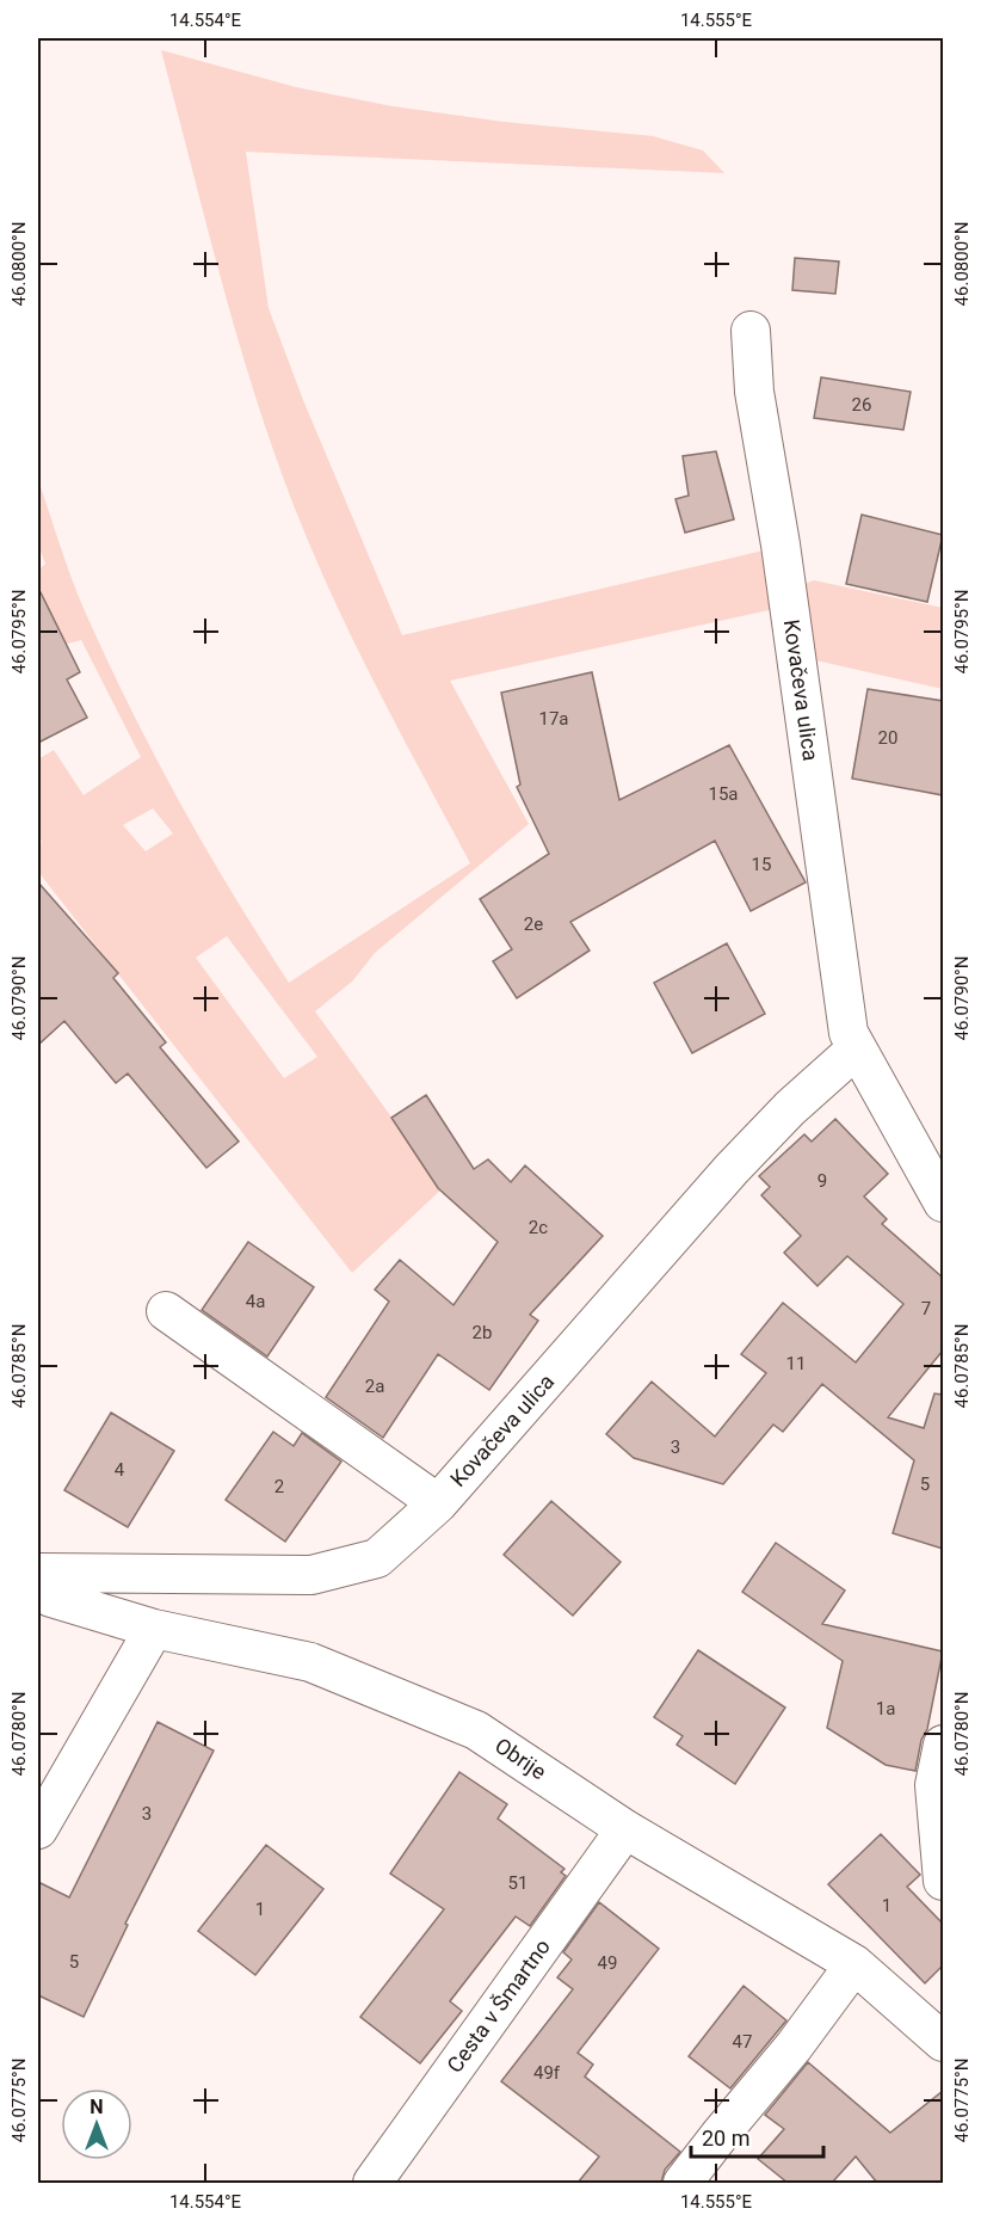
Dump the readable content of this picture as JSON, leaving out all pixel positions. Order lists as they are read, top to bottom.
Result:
{
  "streets": {
    "street": ["Kovačeva ulica", "Obrije", "Cesta v Šmartno"]
  },
  "crossings": [
    ["Obrije", "Cesta v Šmartno"]
  ],
  "house_numbers": [
    "26",
    "17a",
    "20",
    "15a",
    "15",
    "2e",
    "9",
    "2c",
    "4a",
    "7",
    "2b",
    "11",
    "2a",
    "3",
    "4",
    "5",
    "2",
    "1a",
    "3",
    "51",
    "1",
    "1",
    "5",
    "49",
    "47",
    "49f"
  ],
  "scale_bar": "20 m",
  "north": "top",
  "coordinates": [
    "14.554°E",
    "14.555°E",
    "46.0800°N",
    "46.0795°N",
    "46.0790°N",
    "46.0785°N",
    "46.0780°N",
    "46.0775°N"
  ]
}
